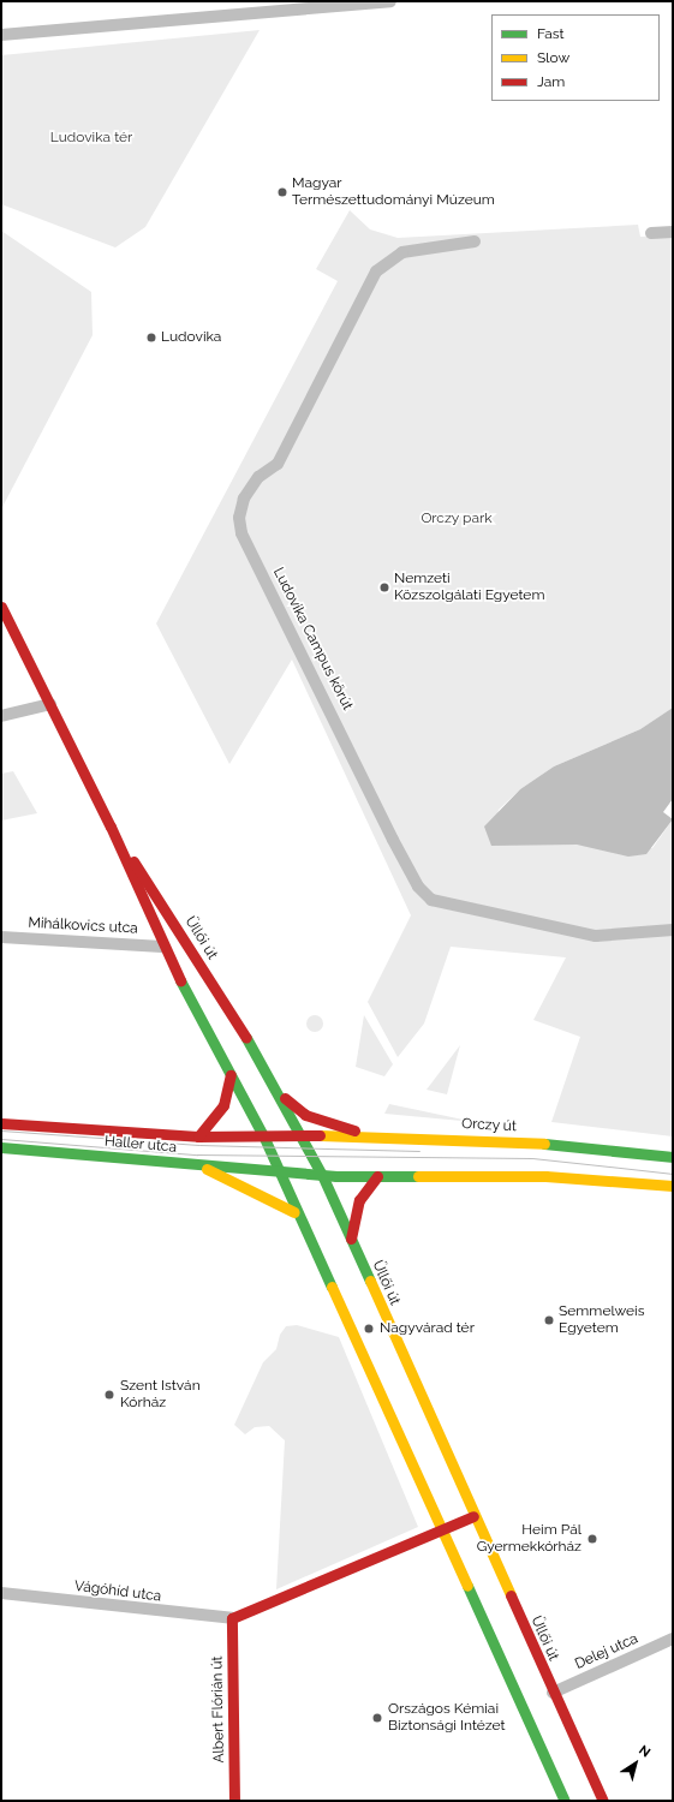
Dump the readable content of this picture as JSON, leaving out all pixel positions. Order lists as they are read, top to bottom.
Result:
{
  "streets": {
    "main road": [
      "Üllői út",
      "Orczy út",
      "Haller utca",
      "Albert Flórián út"
    ],
    "street": [
      "Ludovika Campus körút",
      "Mihálkovics utca",
      "Vágóhíd utca",
      "Delej utca"
    ]
  },
  "crossings": [
    ["Mihálkovics utca", "Üllői út"],
    ["Üllői út", "Orczy út"],
    ["Üllői út", "Haller utca"],
    ["Üllői út", "Delej utca"],
    ["Orczy út", "Haller utca"],
    ["Vágóhíd utca", "Albert Flórián út"]
  ],
  "parks": ["Ludovika tér", "Orczy park"],
  "places": [
    "Magyar Természettudományi Múzeum",
    "Ludovika",
    "Nemzeti Közszolgálati Egyetem",
    "Semmelweis Egyetem",
    "Nagyvárad tér",
    "Szent István Kórház",
    "Heim Pál Gyermekkórház",
    "Országos Kémiai Biztonsági Intézet"
  ],
  "legend": ["Fast", "Slow", "Jam"],
  "north": "top right"
}
